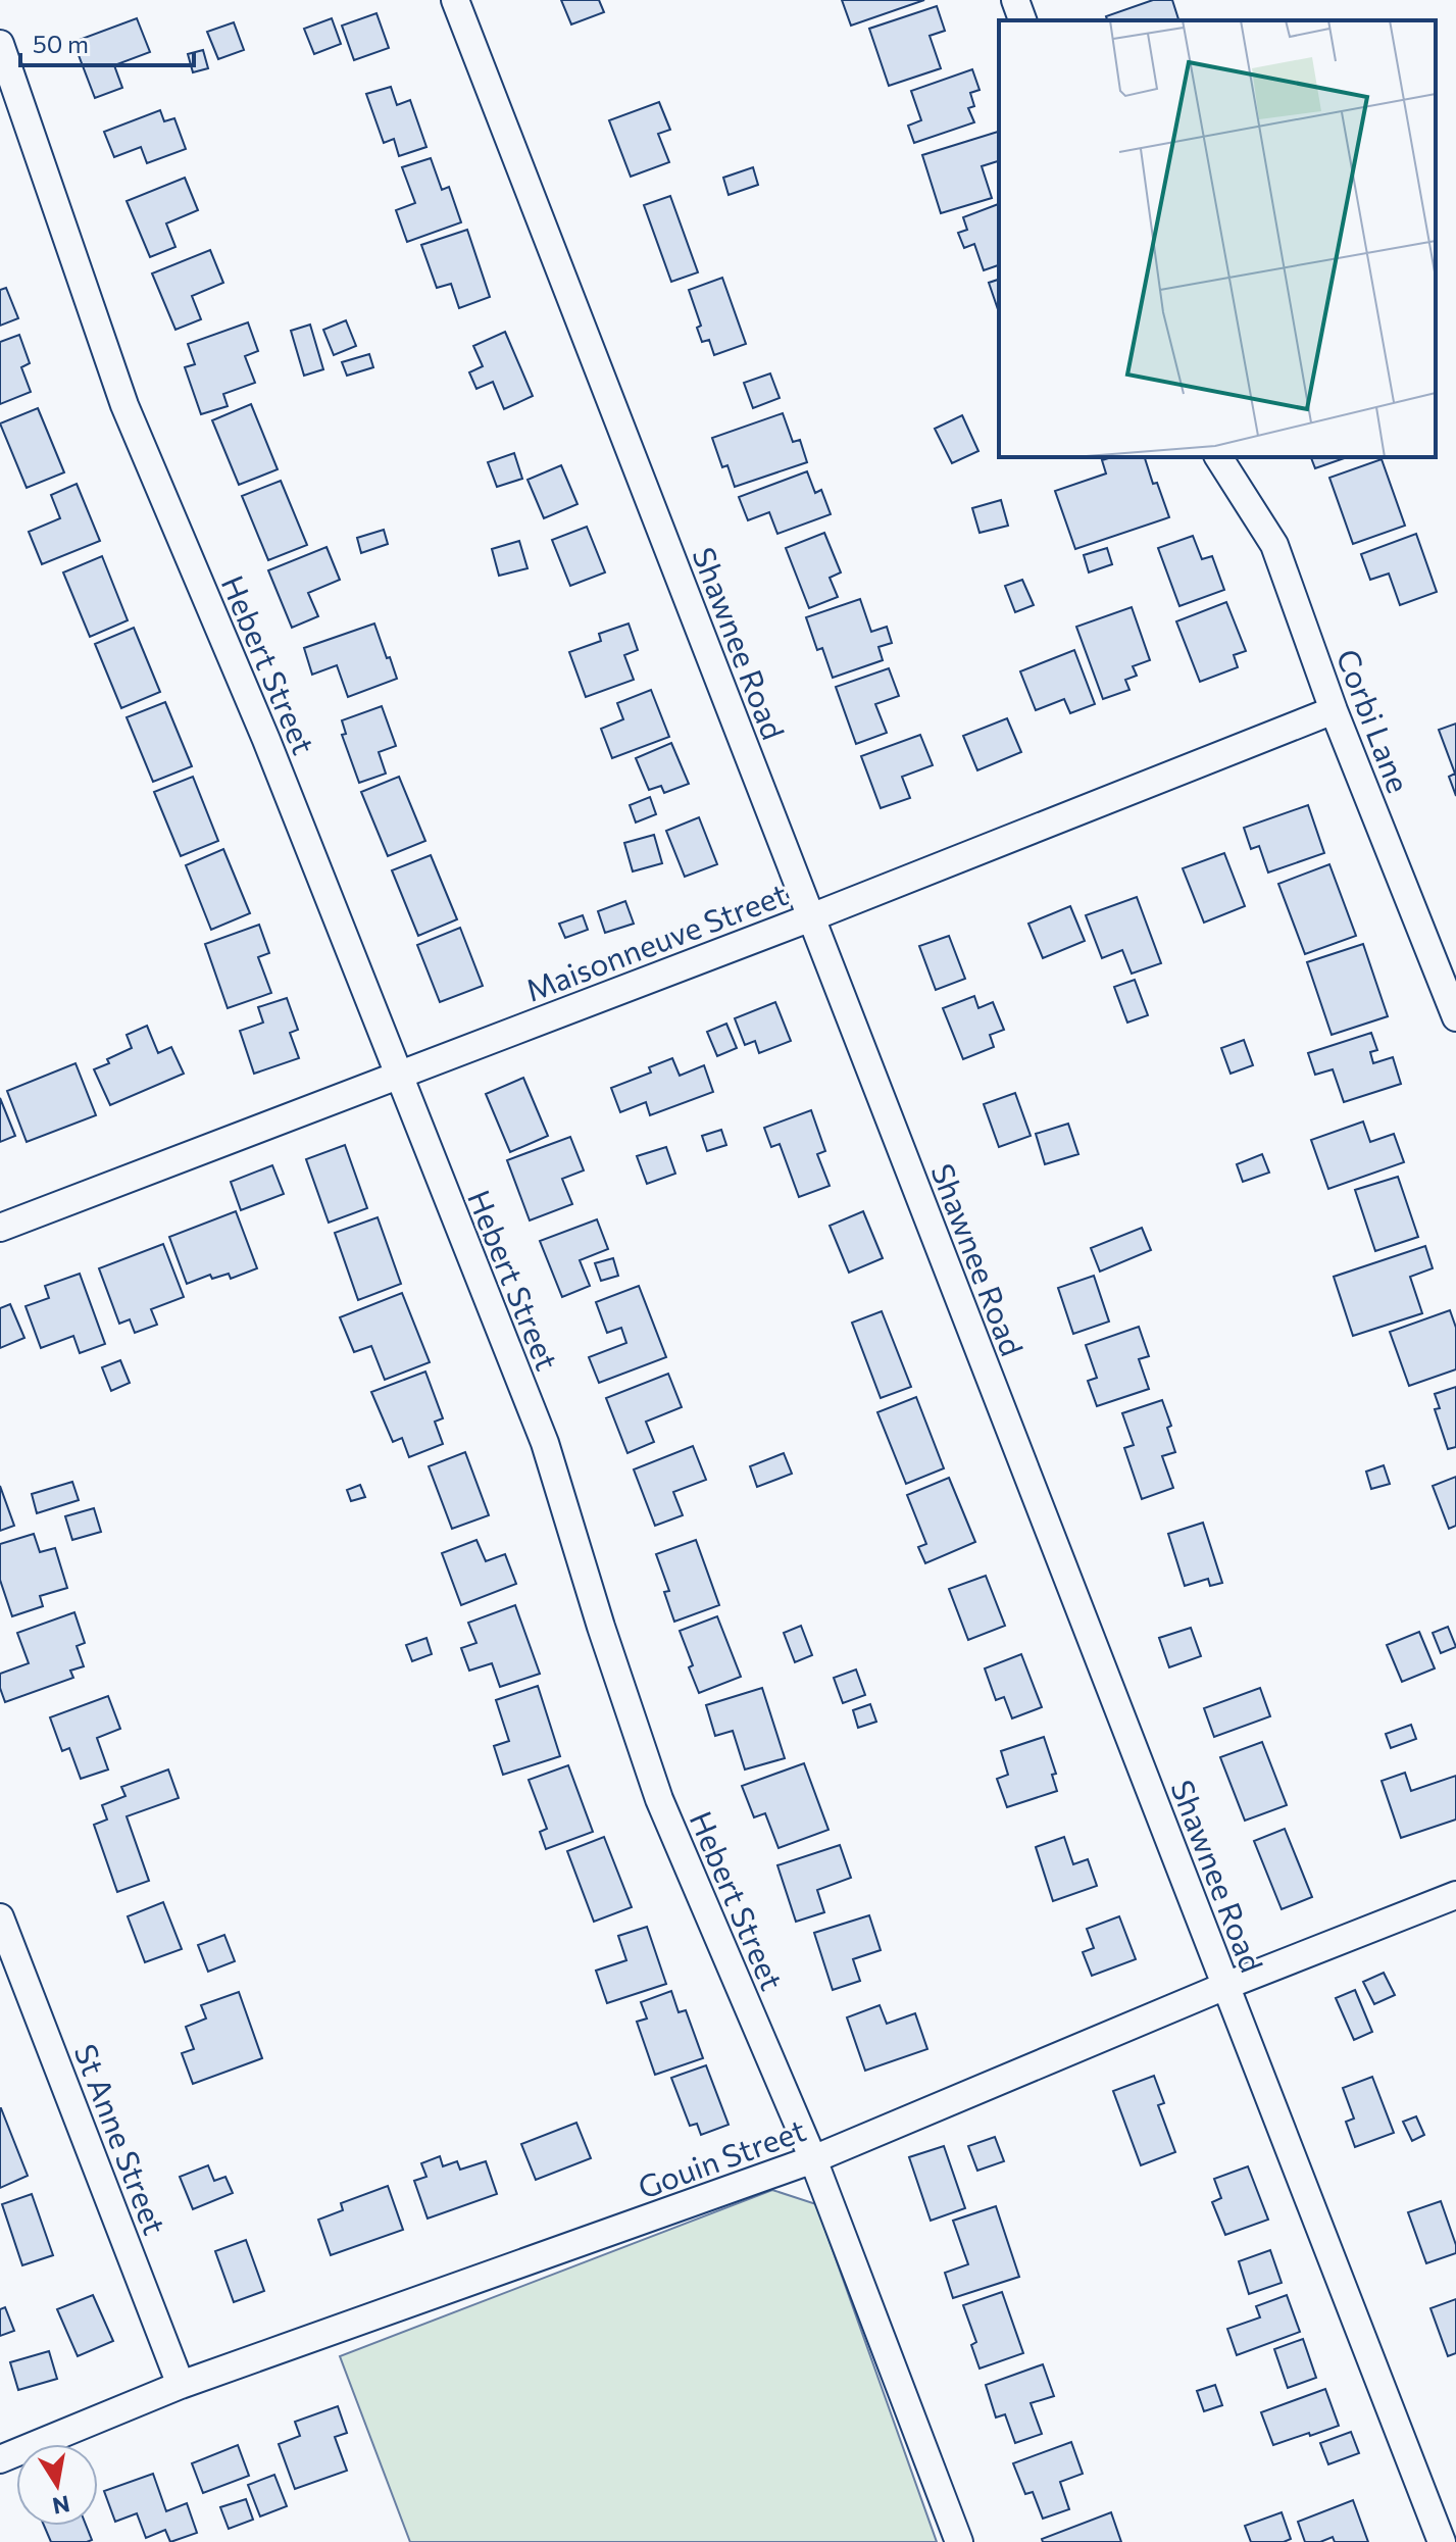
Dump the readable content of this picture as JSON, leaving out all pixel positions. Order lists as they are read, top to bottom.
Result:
{
  "streets": {
    "street": [
      "Shawnee Road",
      "Hebert Street",
      "Corbi Lane",
      "Maisonneuve Street",
      "St Anne Street",
      "Gouin Street"
    ]
  },
  "crossings": [
    ["Shawnee Road", "Maisonneuve Street"],
    ["Shawnee Road", "Gouin Street"],
    ["Hebert Street", "Maisonneuve Street"],
    ["Hebert Street", "Gouin Street"],
    ["Corbi Lane", "Maisonneuve Street"],
    ["St Anne Street", "Gouin Street"]
  ],
  "scale_bar": "50 m",
  "north": "bottom"
}
